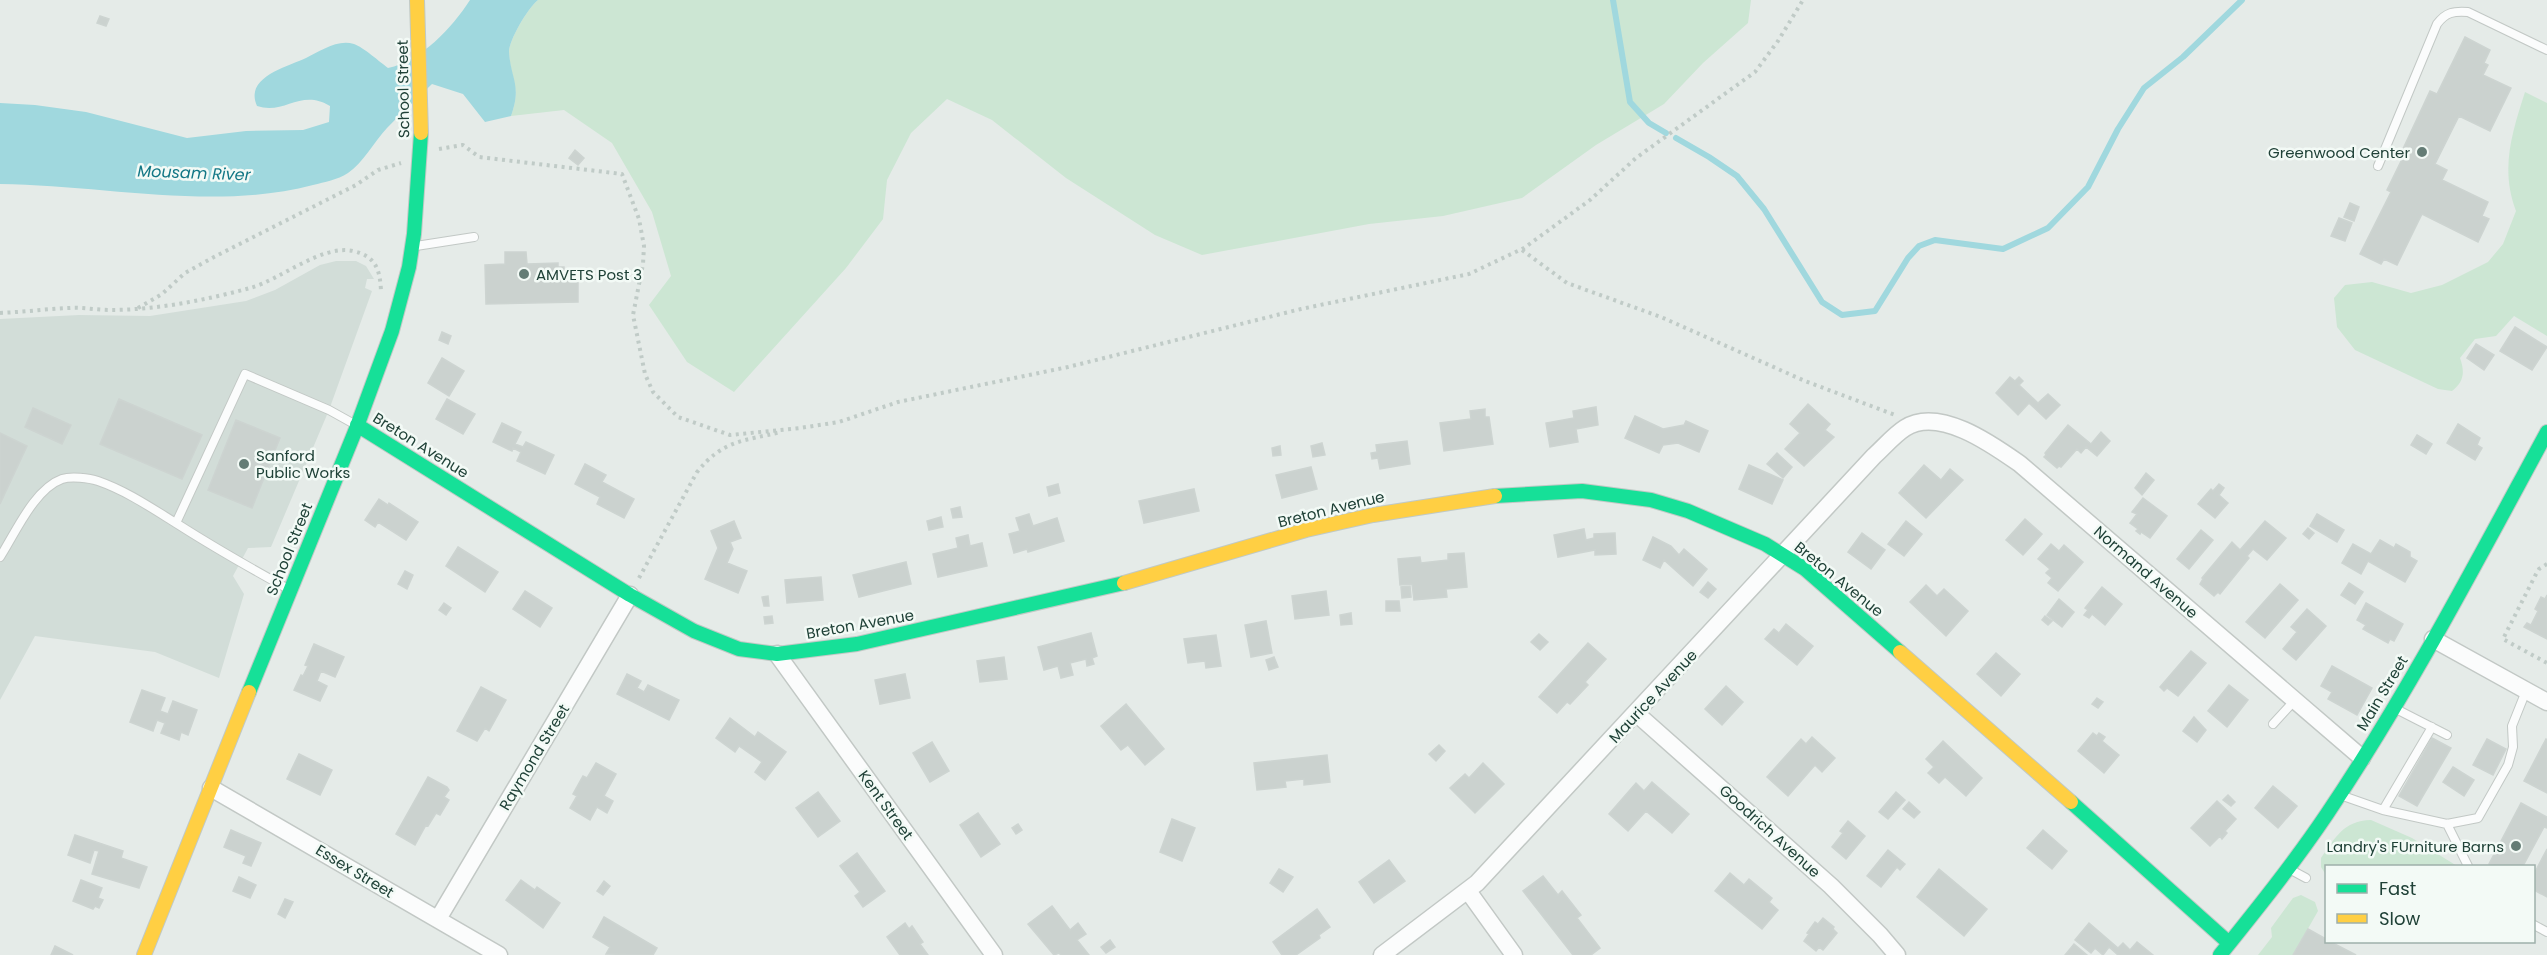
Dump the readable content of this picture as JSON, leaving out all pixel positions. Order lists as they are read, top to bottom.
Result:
{
  "streets": {
    "main road": ["School Street", "Breton Avenue", "Main Street"],
    "street": [
      "Normand Avenue",
      "Maurice Avenue",
      "Raymond Street",
      "Kent Street",
      "Goodrich Avenue",
      "Essex Street"
    ]
  },
  "crossings": [
    ["School Street", "Breton Avenue"],
    ["School Street", "Essex Street"],
    ["Breton Avenue", "Main Street"],
    ["Breton Avenue", "Maurice Avenue"],
    ["Breton Avenue", "Raymond Street"],
    ["Breton Avenue", "Kent Street"],
    ["Normand Avenue", "Main Street"],
    ["Normand Avenue", "Maurice Avenue"],
    ["Maurice Avenue", "Goodrich Avenue"],
    ["Raymond Street", "Essex Street"]
  ],
  "water": ["Mousam River"],
  "places": [
    "Greenwood Center",
    "AMVETS Post 3",
    "Sanford Public Works",
    "Landry's FUrniture Barns"
  ],
  "legend": ["Fast", "Slow"]
}
